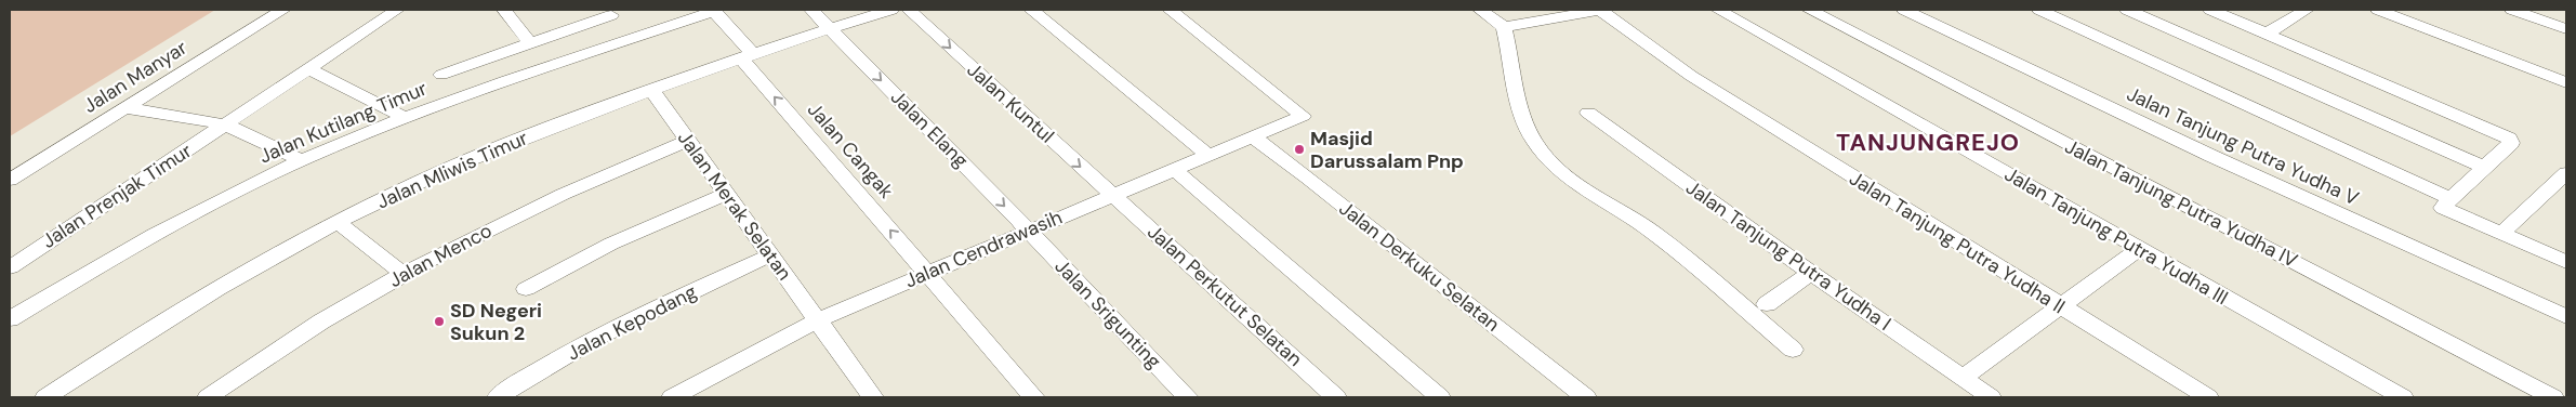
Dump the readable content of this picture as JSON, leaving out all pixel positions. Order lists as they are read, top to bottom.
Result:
{
  "streets": {
    "street": [
      "Jalan Manyar",
      "Jalan Kuntul",
      "Jalan Kutilang Timur",
      "Jalan Elang",
      "Jalan Tanjung Putra Yudha V",
      "Jalan Cangak",
      "Jalan Mliwis Timur",
      "Jalan Prenjak Timur",
      "Jalan Tanjung Putra Yudha IV",
      "Jalan Merak Selatan",
      "Jalan Tanjung Putra Yudha III",
      "Jalan Tanjung Putra Yudha II",
      "Jalan Cendrawasih",
      "Jalan Menco",
      "Jalan Tanjung Putra Yudha I",
      "Jalan Derkuku Selatan",
      "Jalan Perkutut Selatan",
      "Jalan Srigunting",
      "Jalan Kepodang"
    ]
  },
  "crossings": [
    ["Jalan Kuntul", "Jalan Cendrawasih"],
    ["Jalan Kuntul", "Jalan Perkutut Selatan"],
    ["Jalan Kutilang Timur", "Jalan Cangak"],
    ["Jalan Elang", "Jalan Mliwis Timur"],
    ["Jalan Elang", "Jalan Cendrawasih"],
    ["Jalan Elang", "Jalan Srigunting"],
    ["Jalan Cangak", "Jalan Mliwis Timur"],
    ["Jalan Cangak", "Jalan Cendrawasih"],
    ["Jalan Mliwis Timur", "Jalan Merak Selatan"],
    ["Jalan Merak Selatan", "Jalan Cendrawasih"],
    ["Jalan Merak Selatan", "Jalan Menco"],
    ["Jalan Merak Selatan", "Jalan Kepodang"],
    ["Jalan Cendrawasih", "Jalan Derkuku Selatan"],
    ["Jalan Cendrawasih", "Jalan Perkutut Selatan"],
    ["Jalan Cendrawasih", "Jalan Srigunting"]
  ],
  "one_way": ["Jalan Cangak"],
  "districts": ["TANJUNGREJO"],
  "places": ["Masjid Darussalam Pnp", "SD Negeri Sukun 2"]
}
